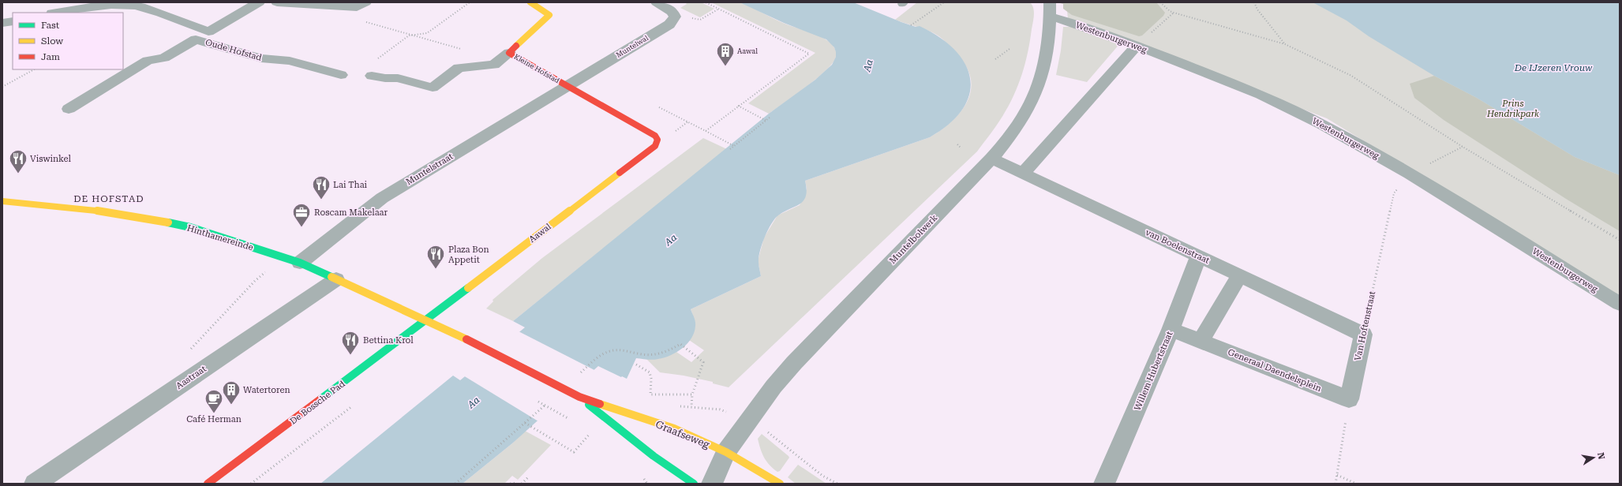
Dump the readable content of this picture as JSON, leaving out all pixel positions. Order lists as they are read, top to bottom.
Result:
{
  "streets": {
    "street": [
      "Westenburgerweg",
      "Muntelwal",
      "Oude Hofstad",
      "Kleine Hofstad",
      "Muntelstraat",
      "Aawal",
      "Hinthamereinde",
      "Muntelbolwerk",
      "van Boelenstraat",
      "Van Hoftenstraat",
      "Generaal Daendelsplein",
      "Willem Hubertstraat",
      "Aastraat",
      "De Bossche Pad",
      "Graafseweg"
    ]
  },
  "crossings": [
    ["Westenburgerweg", "Muntelbolwerk"],
    ["Westenburgerweg", "Van Hoftenstraat"],
    ["Muntelwal", "Kleine Hofstad"],
    ["Muntelwal", "Muntelstraat"],
    ["Muntelwal", "Aawal"],
    ["Kleine Hofstad", "Muntelstraat"],
    ["Kleine Hofstad", "Aawal"],
    ["Muntelstraat", "Aawal"],
    ["Muntelstraat", "Hinthamereinde"],
    ["Aawal", "Hinthamereinde"],
    ["Aawal", "De Bossche Pad"],
    ["Aawal", "Graafseweg"],
    ["Hinthamereinde", "Aastraat"],
    ["Hinthamereinde", "De Bossche Pad"],
    ["Hinthamereinde", "Graafseweg"],
    ["Muntelbolwerk", "van Boelenstraat"],
    ["Muntelbolwerk", "Graafseweg"],
    ["van Boelenstraat", "Van Hoftenstraat"],
    ["van Boelenstraat", "Willem Hubertstraat"],
    ["Van Hoftenstraat", "Generaal Daendelsplein"],
    ["Generaal Daendelsplein", "Willem Hubertstraat"],
    ["De Bossche Pad", "Graafseweg"]
  ],
  "districts": ["DE HOFSTAD"],
  "water": ["Aa", "De IJzeren Vrouw"],
  "parks": ["Prins Hendrikpark"],
  "places": {
    "building": ["Aawal", "Watertoren"],
    "restaurant": [
      "Viswinkel",
      "Lai Thai",
      "Plaza Bon Appetit",
      "Bettina Krol"
    ],
    "office": ["Roscam Makelaar"],
    "cafe": ["Café Herman"]
  },
  "legend": ["Fast", "Slow", "Jam"],
  "north": "right"
}
